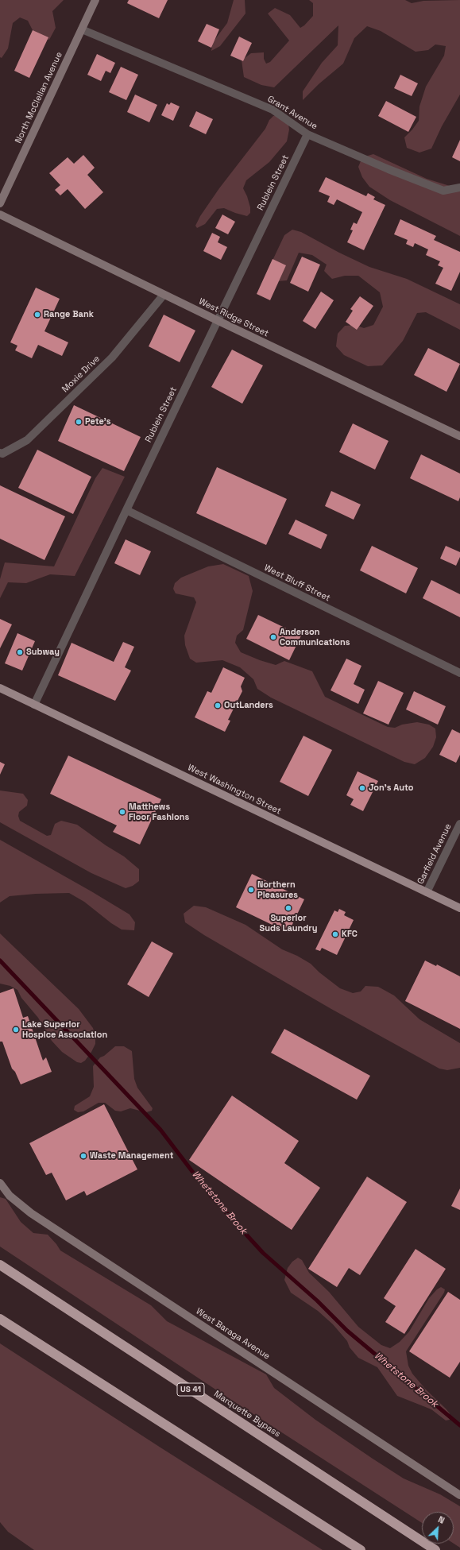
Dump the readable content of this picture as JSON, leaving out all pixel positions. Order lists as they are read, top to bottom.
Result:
{
  "streets": {
    "highway": ["US 41", "Marquette Bypass"],
    "main road": ["West Washington Street"],
    "street": [
      "North McClellan Avenue",
      "Grant Avenue",
      "Rublein Street",
      "West Ridge Street",
      "Moxie Drive",
      "West Bluff Street",
      "Garfield Avenue",
      "West Baraga Avenue"
    ]
  },
  "crossings": [
    ["North McClellan Avenue", "Grant Avenue"],
    ["Grant Avenue", "Rublein Street"],
    ["Rublein Street", "West Ridge Street"],
    ["Rublein Street", "West Bluff Street"],
    ["Rublein Street", "West Washington Street"],
    ["West Ridge Street", "Moxie Drive"],
    ["West Washington Street", "Garfield Avenue"]
  ],
  "water": ["Whetstone Brook"],
  "places": [
    "Range Bank",
    "Pete's",
    "Anderson Communications",
    "Subway",
    "OutLanders",
    "Jon's Auto",
    "Matthews Floor Fashions",
    "Northern Pleasures",
    "Superior Suds Laundry",
    "KFC",
    "Lake Superior Hospice Association",
    "Waste Management"
  ],
  "north": "top right"
}
